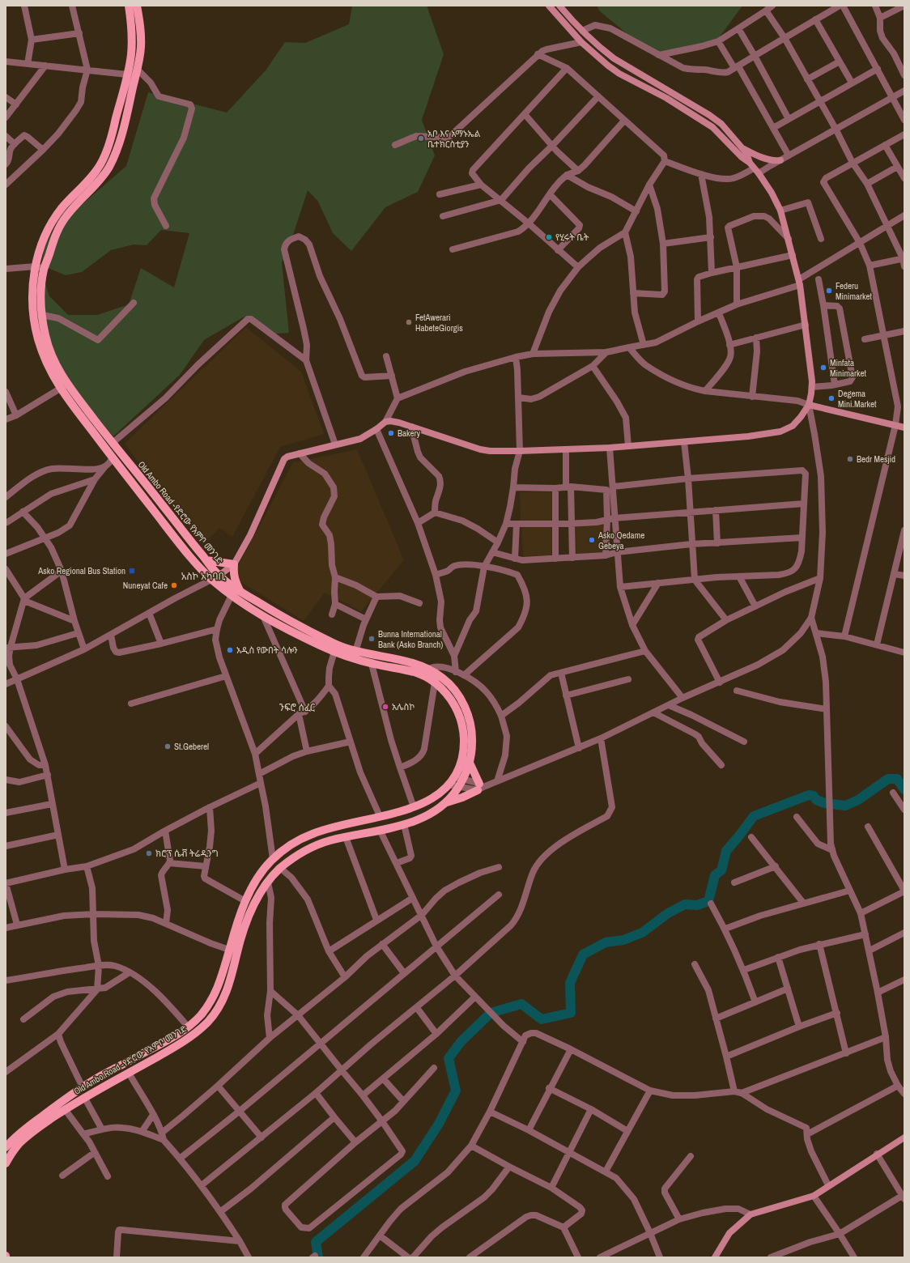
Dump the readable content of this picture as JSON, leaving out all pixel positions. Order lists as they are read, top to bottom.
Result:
{
  "streets": {
    "main road": ["Old Ambo Road -የድሮው የአምቦ መንገድ"]
  },
  "districts": ["አስኮ አካባቢ", "ንፍሮ ሰፈር"],
  "places": {
    "other": [
      "አቦ እና አማኑኤል ቤተክርስቲያን",
      "የሂሩት ቤት",
      "Federu Minimarket",
      "FetAwerari HabeteGiorgis",
      "Minfata Minimarket",
      "Degema Mini.Market",
      "Bakery",
      "Bedr Mesjid",
      "Asko Qedame Gebeya",
      "Nuneyat Cafe",
      "Bunna International Bank (Asko Branch)",
      "አዲስ የውበት ሳሎን",
      "አሌስኮ",
      "St.Geberel",
      "ክሮፕ ሴቭ ትሬዲንግ"
    ],
    "transit": ["Asko Regional Bus Station"]
  }
}
